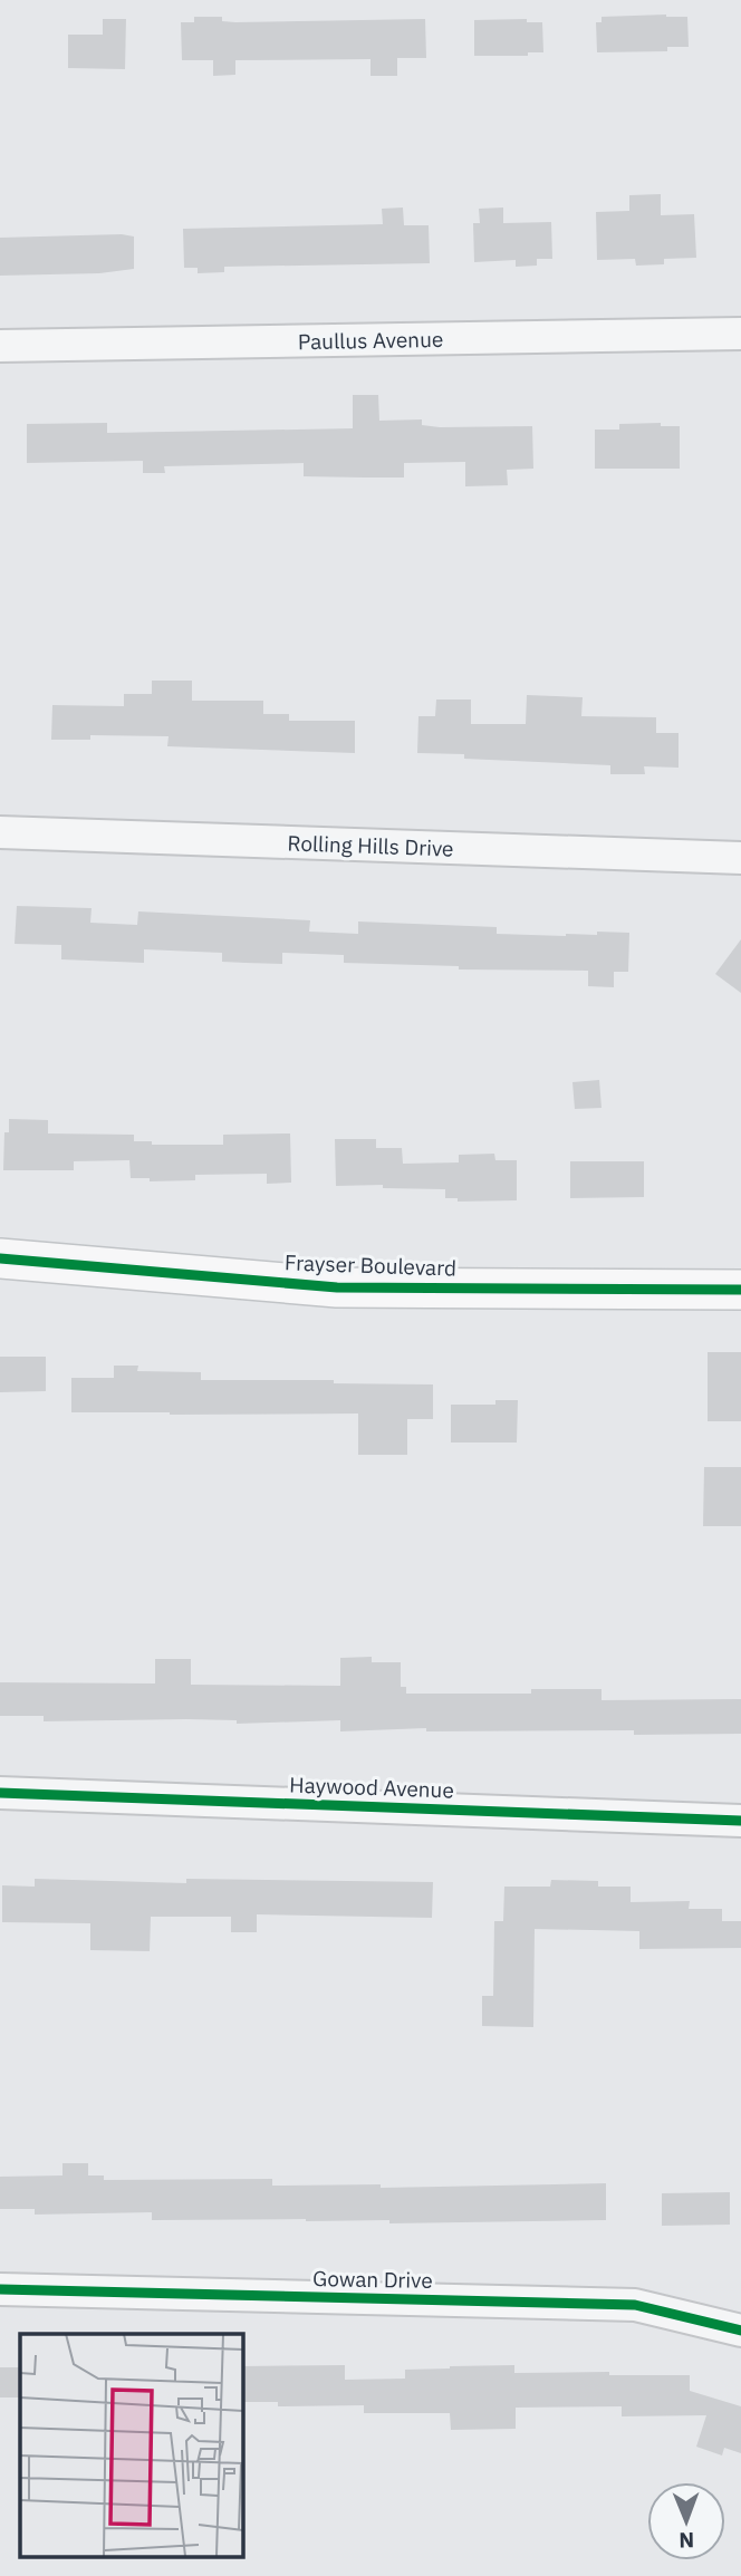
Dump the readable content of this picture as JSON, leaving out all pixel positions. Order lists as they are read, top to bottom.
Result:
{
  "streets": {
    "main road": ["Frayser Boulevard"],
    "street": [
      "Paullus Avenue",
      "Rolling Hills Drive",
      "Haywood Avenue",
      "Gowan Drive"
    ]
  },
  "north": "bottom"
}
